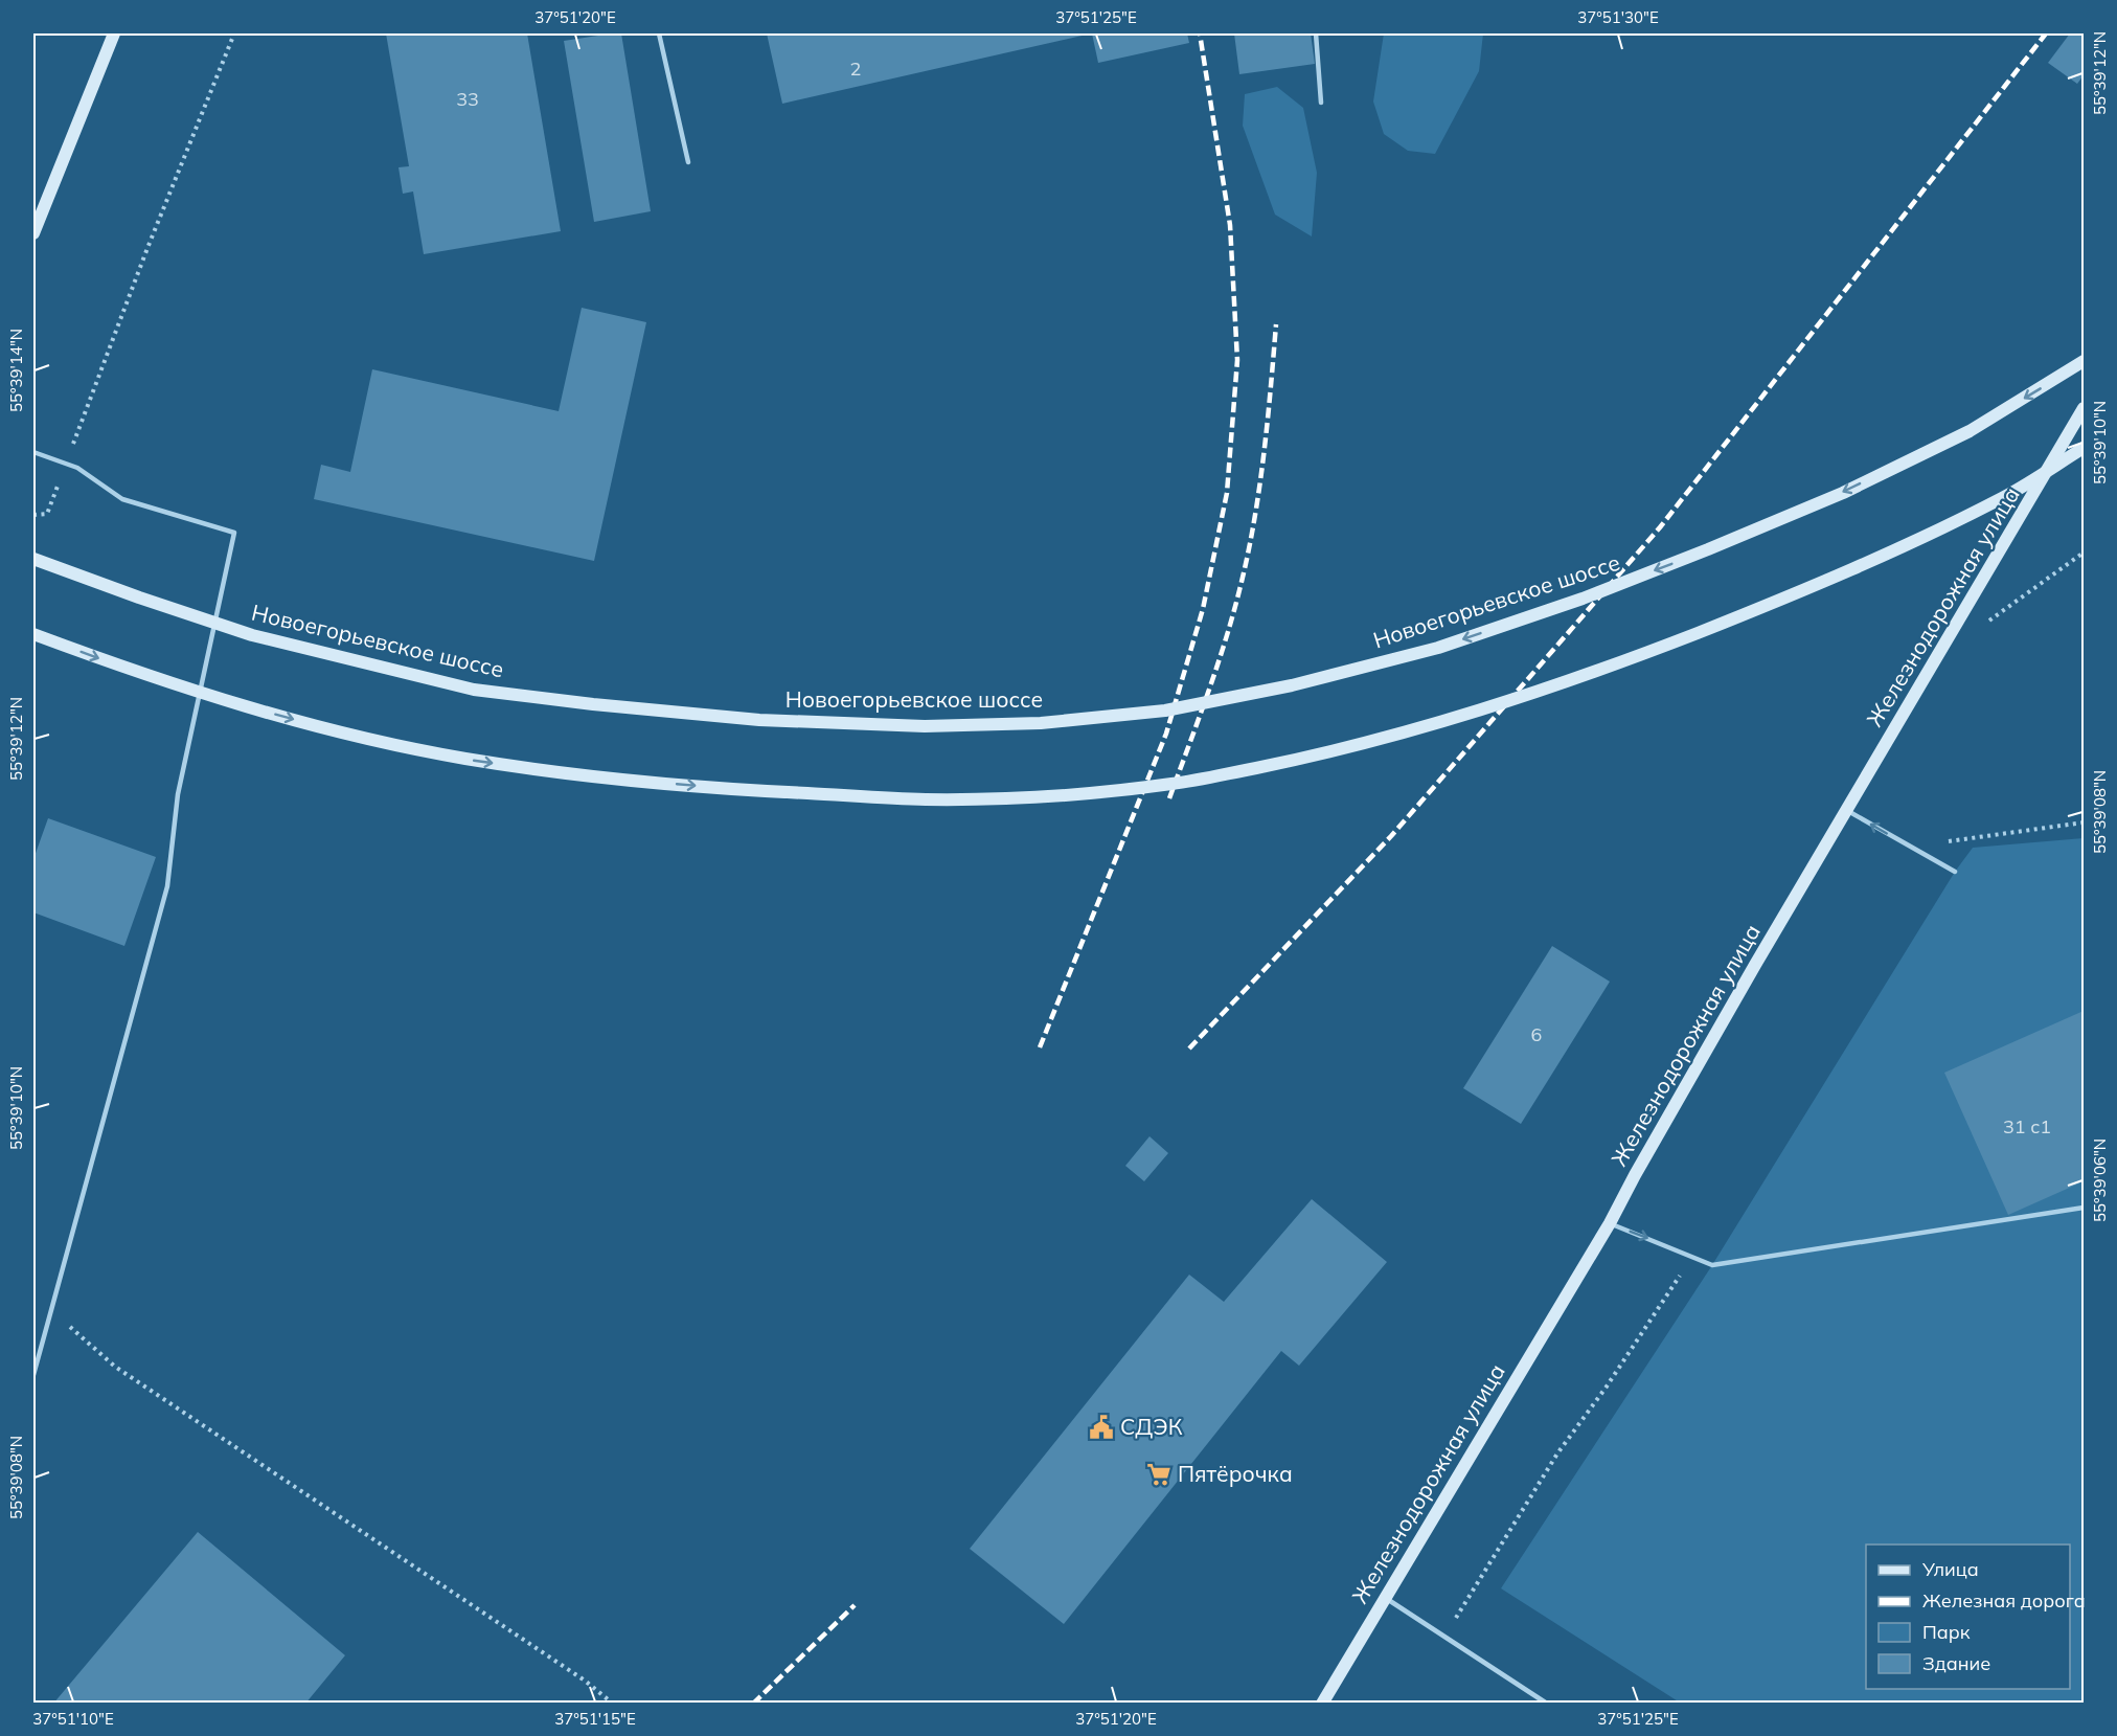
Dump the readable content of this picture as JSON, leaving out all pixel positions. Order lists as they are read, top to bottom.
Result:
{
  "streets": {
    "main road": ["Новоегорьевское шоссе", "Железнодорожная улица"]
  },
  "places": {
    "public building": ["СДЭК"],
    "supermarket": ["Пятёрочка"]
  },
  "house_numbers": [
    "2",
    "33",
    "6",
    "31 с1"
  ],
  "legend": [
    "Улица",
    "Железная дорога",
    "Парк",
    "Здание"
  ],
  "coordinates": [
    "37°51'20\"E",
    "37°51'25\"E",
    "37°51'30\"E",
    "55°39'12\"N",
    "55°39'14\"N",
    "55°39'10\"N",
    "55°39'08\"N",
    "55°39'06\"N",
    "37°51'10\"E",
    "37°51'15\"E"
  ]
}
